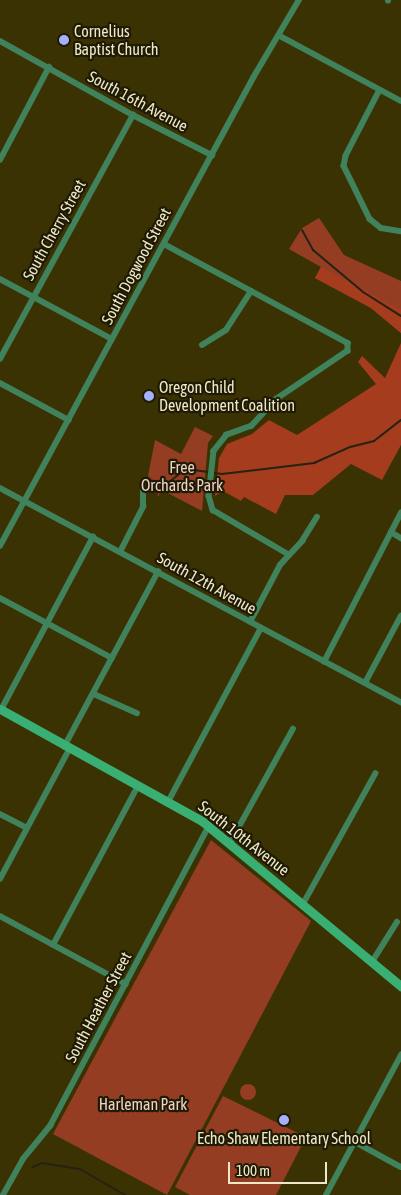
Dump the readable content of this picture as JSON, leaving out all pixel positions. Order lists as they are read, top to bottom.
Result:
{
  "streets": {
    "main road": ["South 10th Avenue"],
    "street": [
      "South 16th Avenue",
      "South Cherry Street",
      "South Dogwood Street",
      "South 12th Avenue",
      "South Heather Street"
    ]
  },
  "crossings": [
    ["South 16th Avenue", "South Cherry Street"],
    ["South 16th Avenue", "South Dogwood Street"],
    ["South Dogwood Street", "South 12th Avenue"],
    ["South 10th Avenue", "South Heather Street"]
  ],
  "parks": ["Free Orchards Park", "Harleman Park"],
  "places": ["Cornelius Baptist Church", "Oregon Child Development Coalition", "Echo Shaw Elementary School"],
  "scale_bar": "100 m"
}
